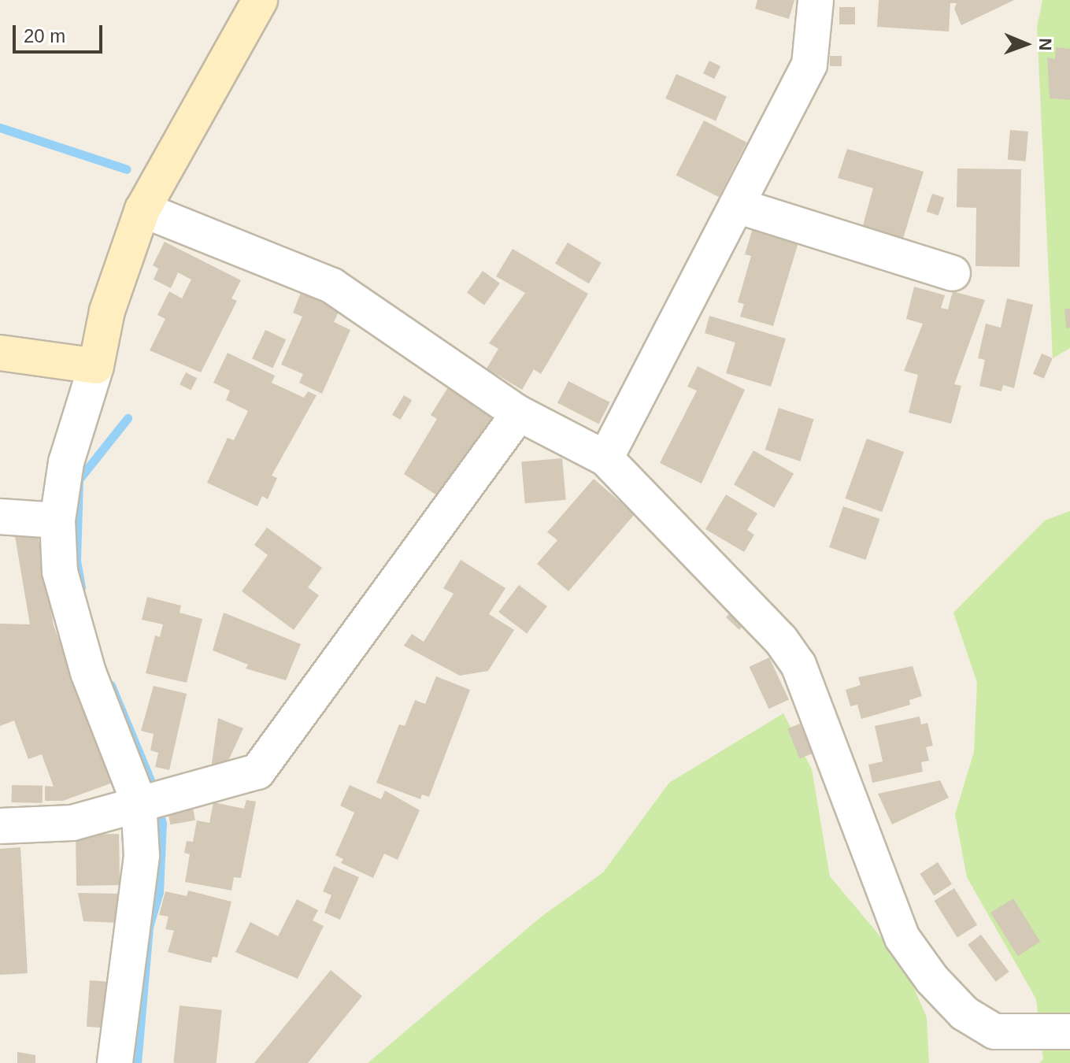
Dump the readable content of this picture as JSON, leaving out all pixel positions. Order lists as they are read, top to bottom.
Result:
{
  "scale_bar": "20 m",
  "north": "right"
}
